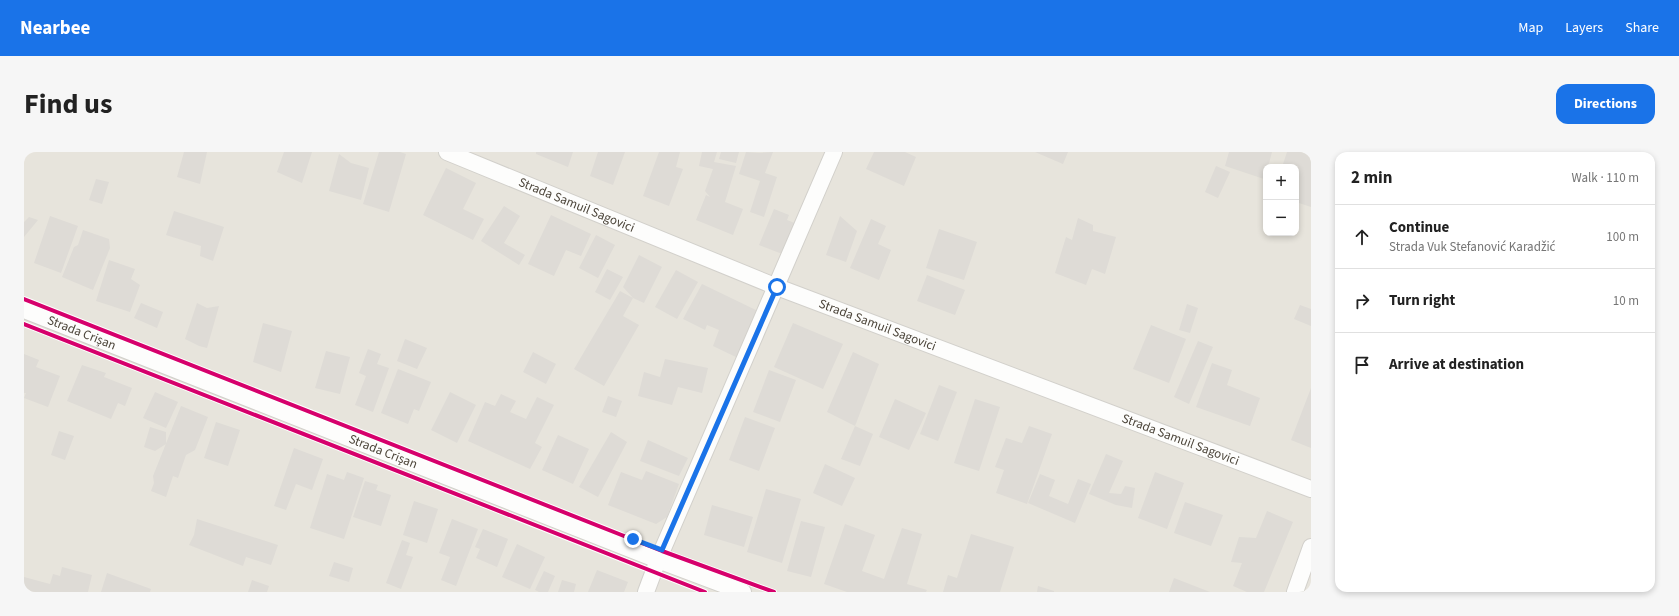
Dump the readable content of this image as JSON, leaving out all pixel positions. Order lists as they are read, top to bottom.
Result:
{
  "streets": {
    "street": ["Strada Samuil Sagovici", "Strada Crișan"]
  },
  "page": {
    "header": "Nearbee",
    "nav": ["Map", "Layers", "Share"],
    "title": "Find us",
    "buttons": "Directions",
    "heading": ["2 min", "Walk · 110 m"],
    "map_buttons": ["+", "−"],
    "list": [
      ["Continue", "Strada Vuk Stefanović Karadžić", "100 m"],
      ["Turn right", "10 m"],
      "Arrive at destination"
    ]
  }
}
